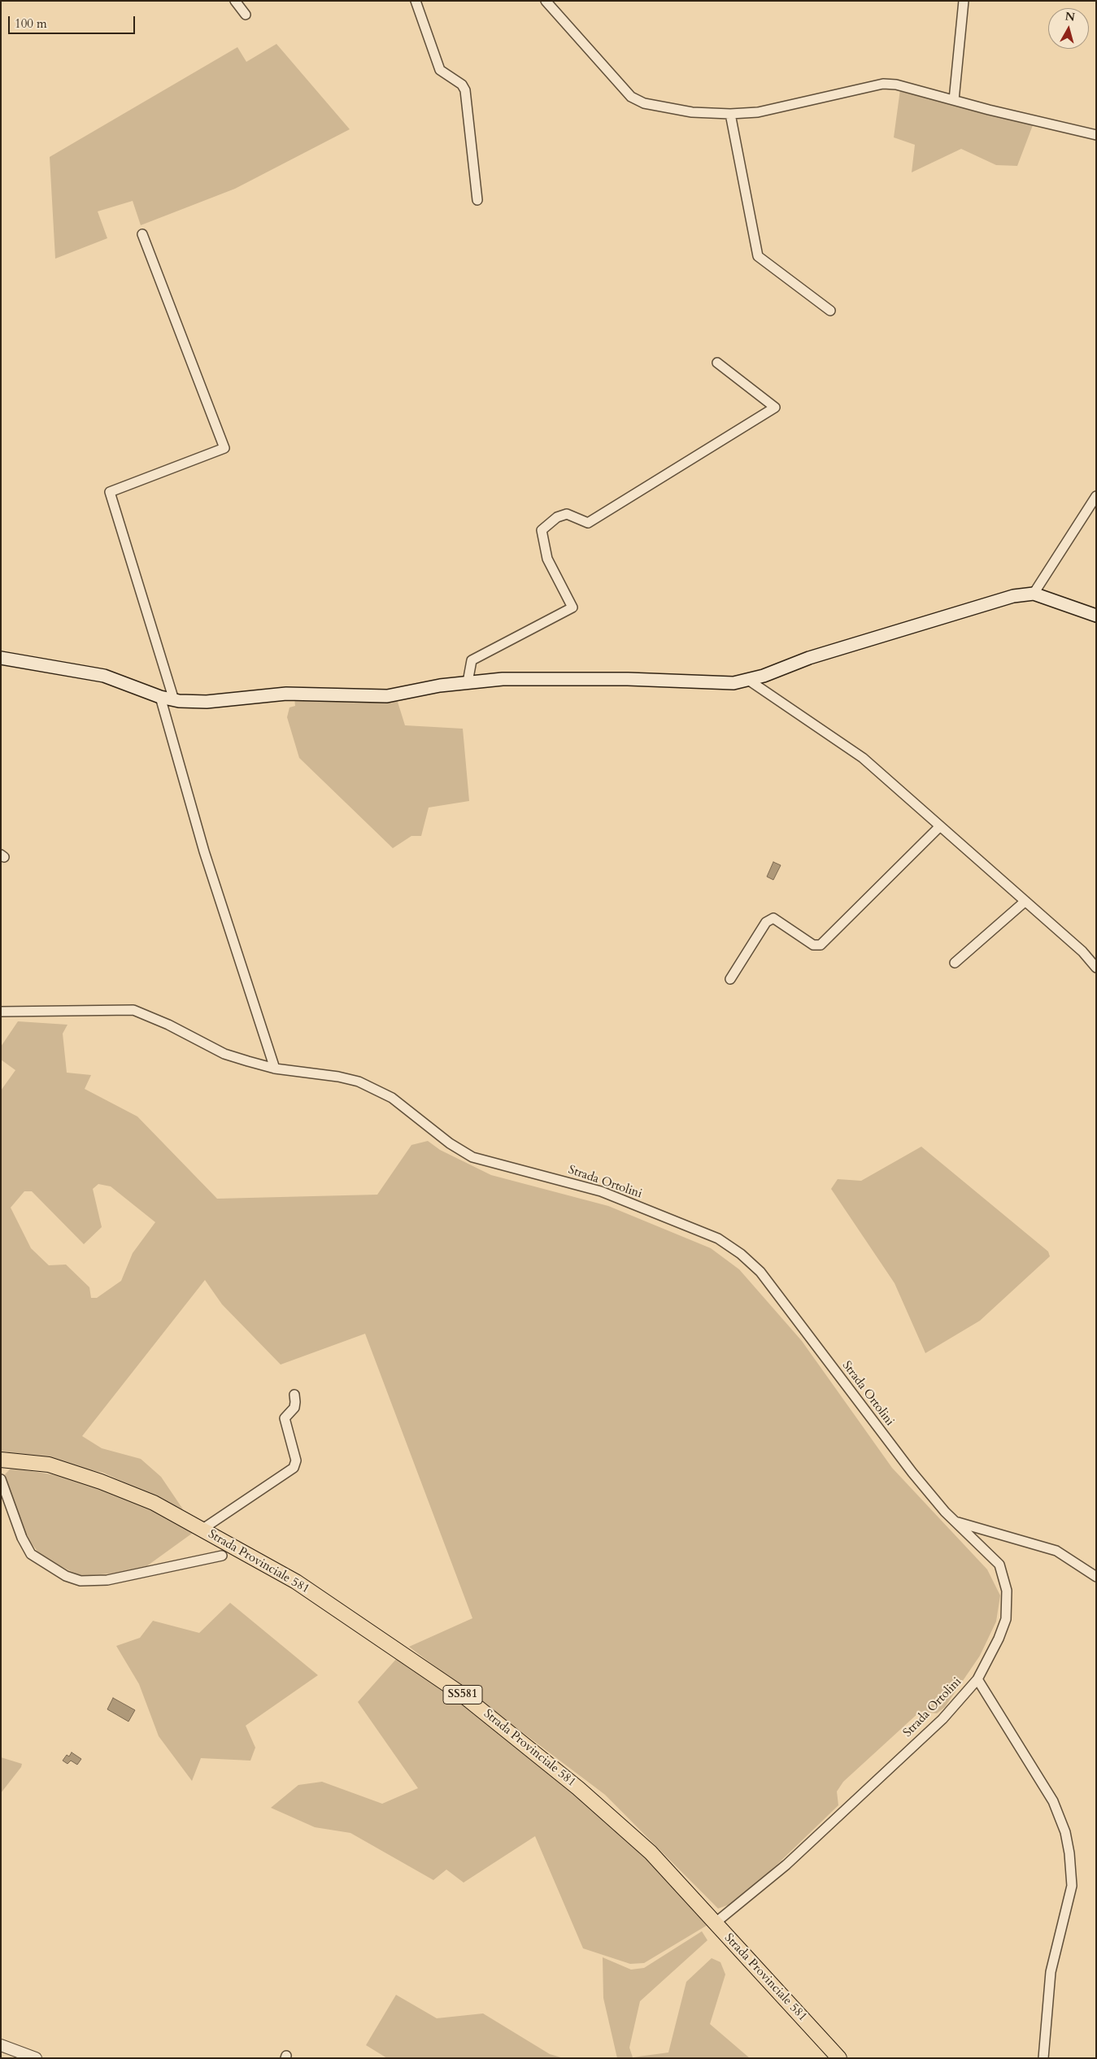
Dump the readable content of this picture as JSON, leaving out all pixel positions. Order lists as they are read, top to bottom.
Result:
{
  "streets": {
    "main road": ["Strada Provinciale 581", "SS581"],
    "street": ["Strada Ortolini"]
  },
  "crossings": [
    ["Strada Ortolini", "Strada Provinciale 581"]
  ],
  "scale_bar": "100 m",
  "north": "top"
}
